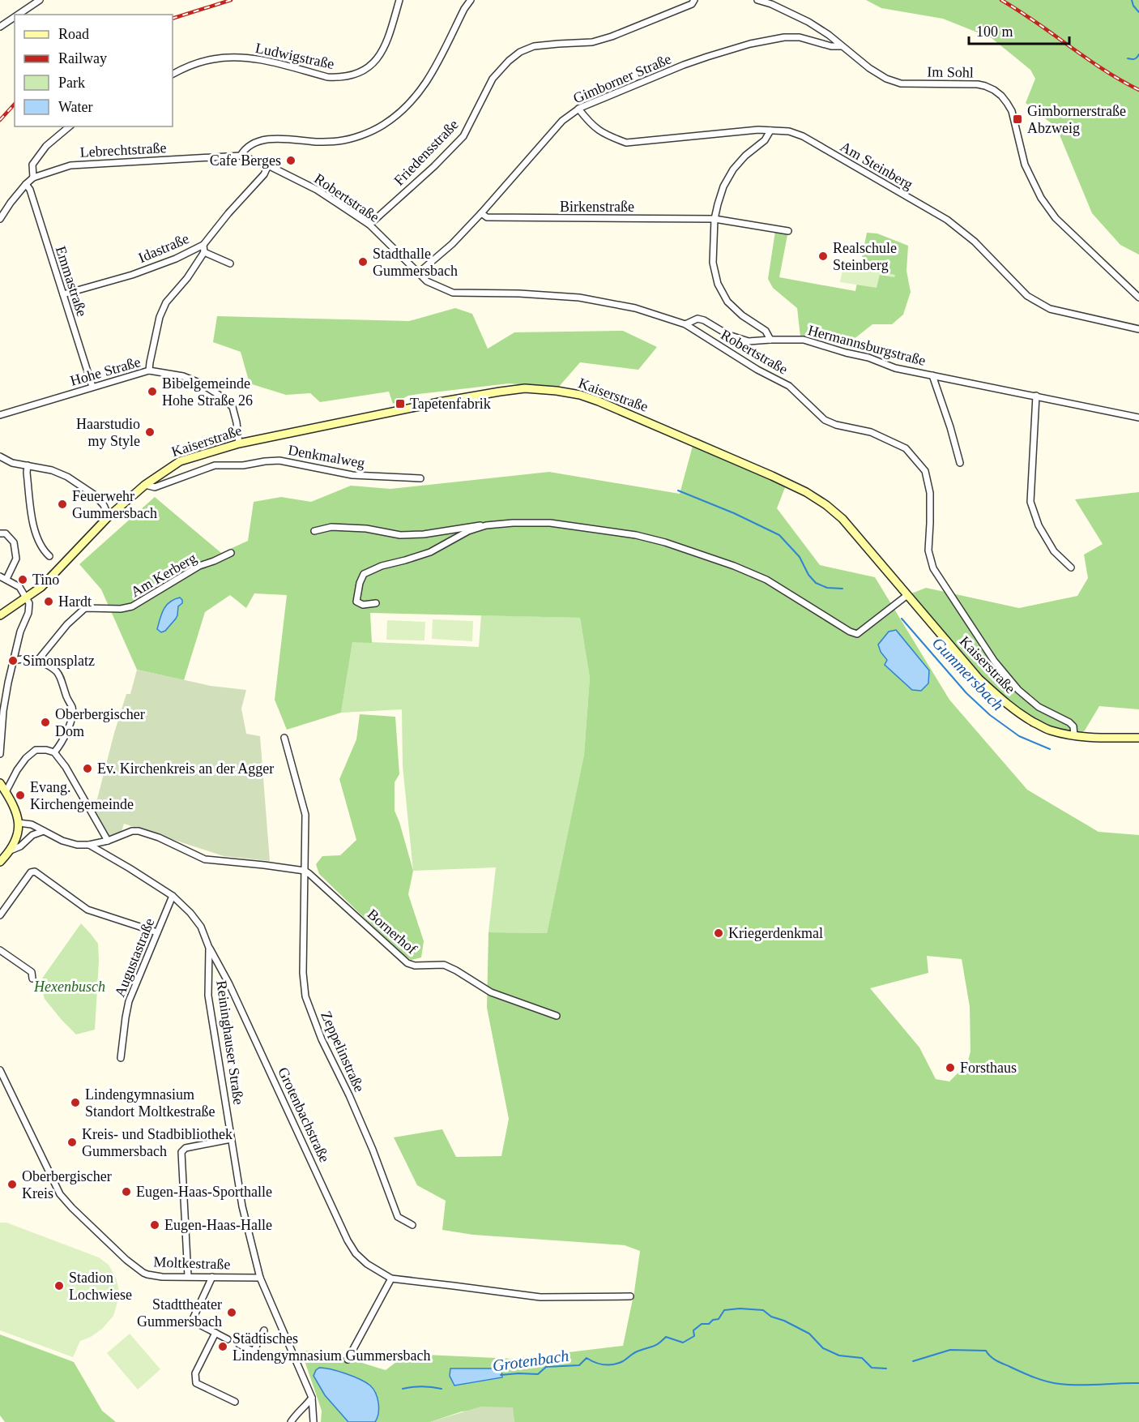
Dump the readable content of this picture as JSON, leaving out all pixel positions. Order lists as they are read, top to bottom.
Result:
{
  "streets": {
    "street": [
      "Ludwigstraße",
      "Im Sohl",
      "Gimborner Straße",
      "Lebrechtstraße",
      "Friedensstraße",
      "Am Steinberg",
      "Robertstraße",
      "Birkenstraße",
      "Idastraße",
      "Emmastraße",
      "Hermannsburgstraße",
      "Hohe Straße",
      "Kaiserstraße",
      "Denkmalweg",
      "Am Kerberg",
      "Bornerhof",
      "Augustastraße",
      "Reininghauser Straße",
      "Zeppelinstraße",
      "Grotenbachstraße",
      "Moltkestraße"
    ]
  },
  "crossings": [
    ["Im Sohl", "Gimborner Straße"],
    ["Gimborner Straße", "Am Steinberg"],
    ["Gimborner Straße", "Robertstraße"],
    ["Gimborner Straße", "Birkenstraße"],
    ["Lebrechtstraße", "Robertstraße"],
    ["Lebrechtstraße", "Idastraße"],
    ["Lebrechtstraße", "Emmastraße"],
    ["Friedensstraße", "Robertstraße"],
    ["Robertstraße", "Idastraße"],
    ["Robertstraße", "Hermannsburgstraße"],
    ["Robertstraße", "Kaiserstraße"],
    ["Idastraße", "Emmastraße"],
    ["Emmastraße", "Hohe Straße"],
    ["Hohe Straße", "Kaiserstraße"],
    ["Kaiserstraße", "Denkmalweg"],
    ["Bornerhof", "Zeppelinstraße"],
    ["Augustastraße", "Reininghauser Straße"],
    ["Reininghauser Straße", "Grotenbachstraße"],
    ["Reininghauser Straße", "Moltkestraße"]
  ],
  "water": ["Gummersbach", "Grotenbach"],
  "parks": ["Hexenbusch"],
  "places": {
    "transit": ["Gimbornerstraße Abzweig", "Tapetenfabrik"],
    "other": [
      "Cafe Berges",
      "Realschule Steinberg",
      "Stadthalle Gummersbach",
      "Bibelgemeinde Hohe Straße 26",
      "Haarstudio my Style",
      "Feuerwehr Gummersbach",
      "Tino",
      "Hardt",
      "Simonsplatz",
      "Oberbergischer Dom",
      "Ev. Kirchenkreis an der Agger",
      "Evang. Kirchengemeinde",
      "Kriegerdenkmal",
      "Forsthaus",
      "Lindengymnasium Standort Moltkestraße",
      "Kreis- und Stadbibliothek Gummersbach",
      "Oberbergischer Kreis",
      "Eugen-Haas-Sporthalle",
      "Eugen-Haas-Halle",
      "Stadion Lochwiese",
      "Stadttheater Gummersbach",
      "Städtisches Lindengymnasium Gummersbach"
    ]
  },
  "legend": [
    "Road",
    "Railway",
    "Park",
    "Water"
  ],
  "scale_bar": "100 m"
}
